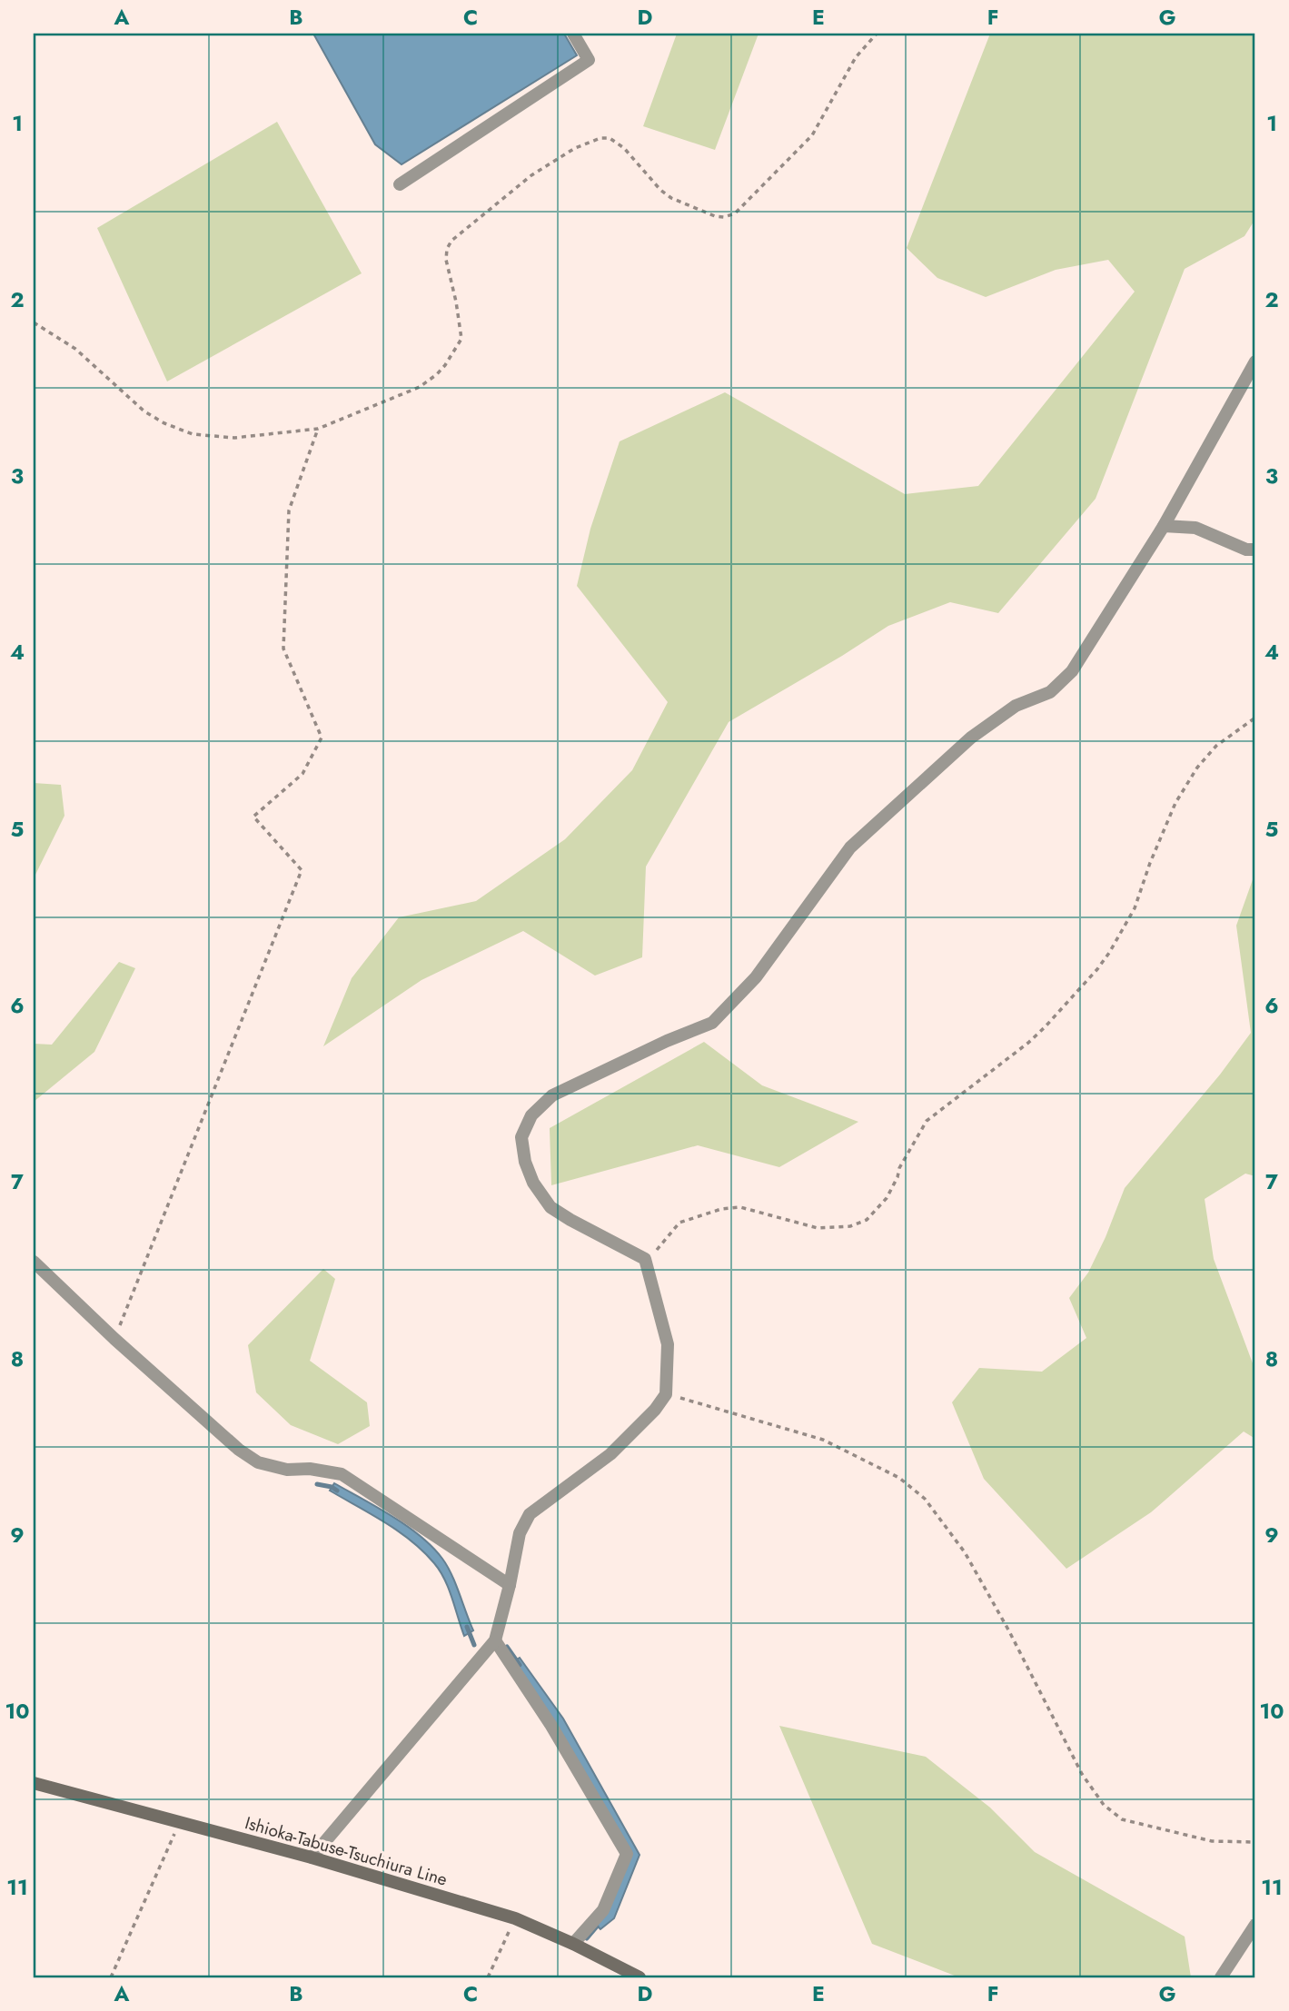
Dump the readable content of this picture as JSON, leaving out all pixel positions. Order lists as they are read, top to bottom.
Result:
{
  "streets": {
    "main road": ["Ishioka-Tabuse-Tsuchiura Line"]
  },
  "grid": {
    "columns": [
      "A",
      "B",
      "C",
      "D",
      "E",
      "F",
      "G"
    ],
    "rows": [
      "1",
      "2",
      "3",
      "4",
      "5",
      "6",
      "7",
      "8",
      "9",
      "10",
      "11"
    ]
  }
}
